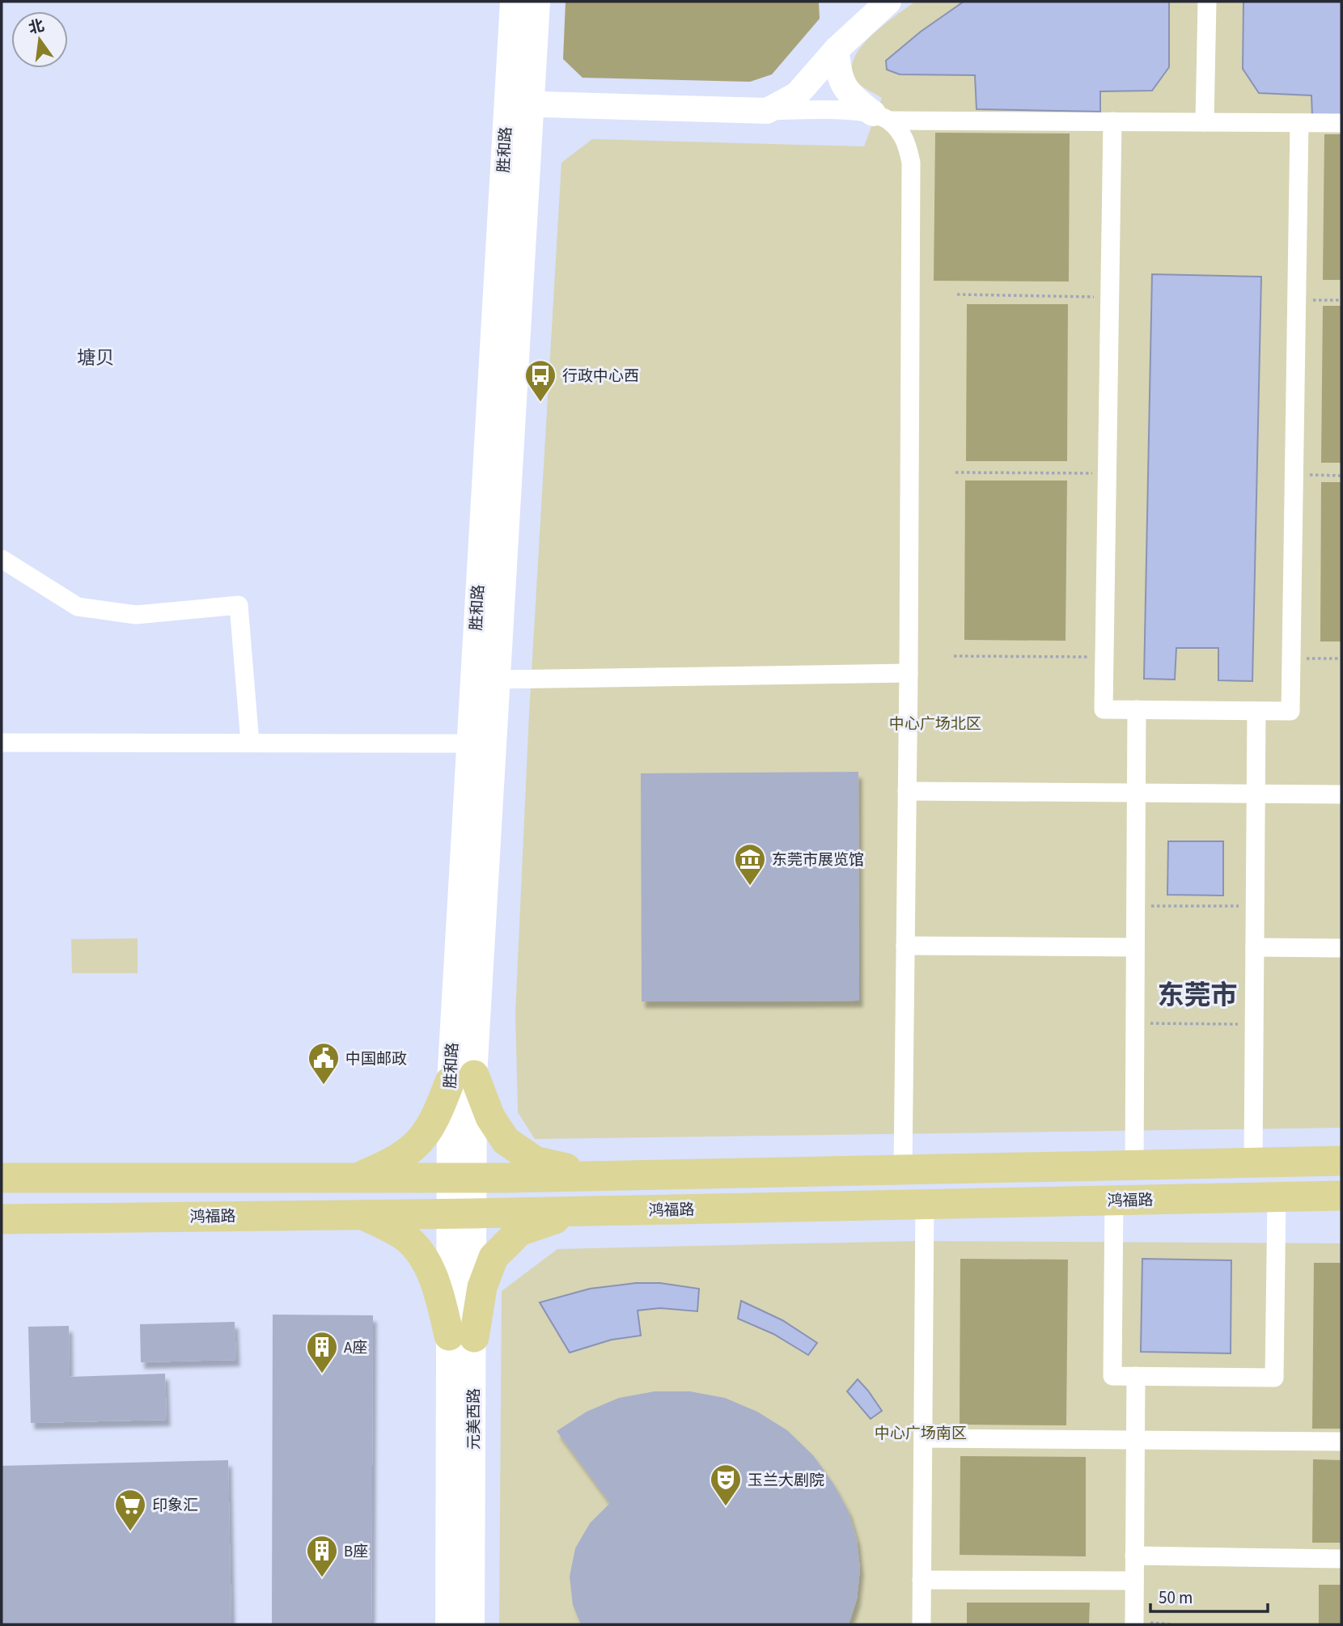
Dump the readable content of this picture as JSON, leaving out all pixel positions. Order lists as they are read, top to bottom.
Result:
{
  "streets": {
    "main road": ["胜和路", "鸿福路", "元美西路"]
  },
  "crossings": [
    ["胜和路", "鸿福路"],
    ["胜和路", "元美西路"],
    ["鸿福路", "元美西路"]
  ],
  "districts": ["塘贝", "东莞市"],
  "parks": ["中心广场北区", "中心广场南区"],
  "places": {
    "bus stop": ["行政中心西"],
    "museum": ["东莞市展览馆"],
    "public building": ["中国邮政"],
    "building": ["A座", "B座"],
    "theatre": ["玉兰大剧院"],
    "supermarket": ["印象汇"]
  },
  "scale_bar": "50 m",
  "north": "top"
}
